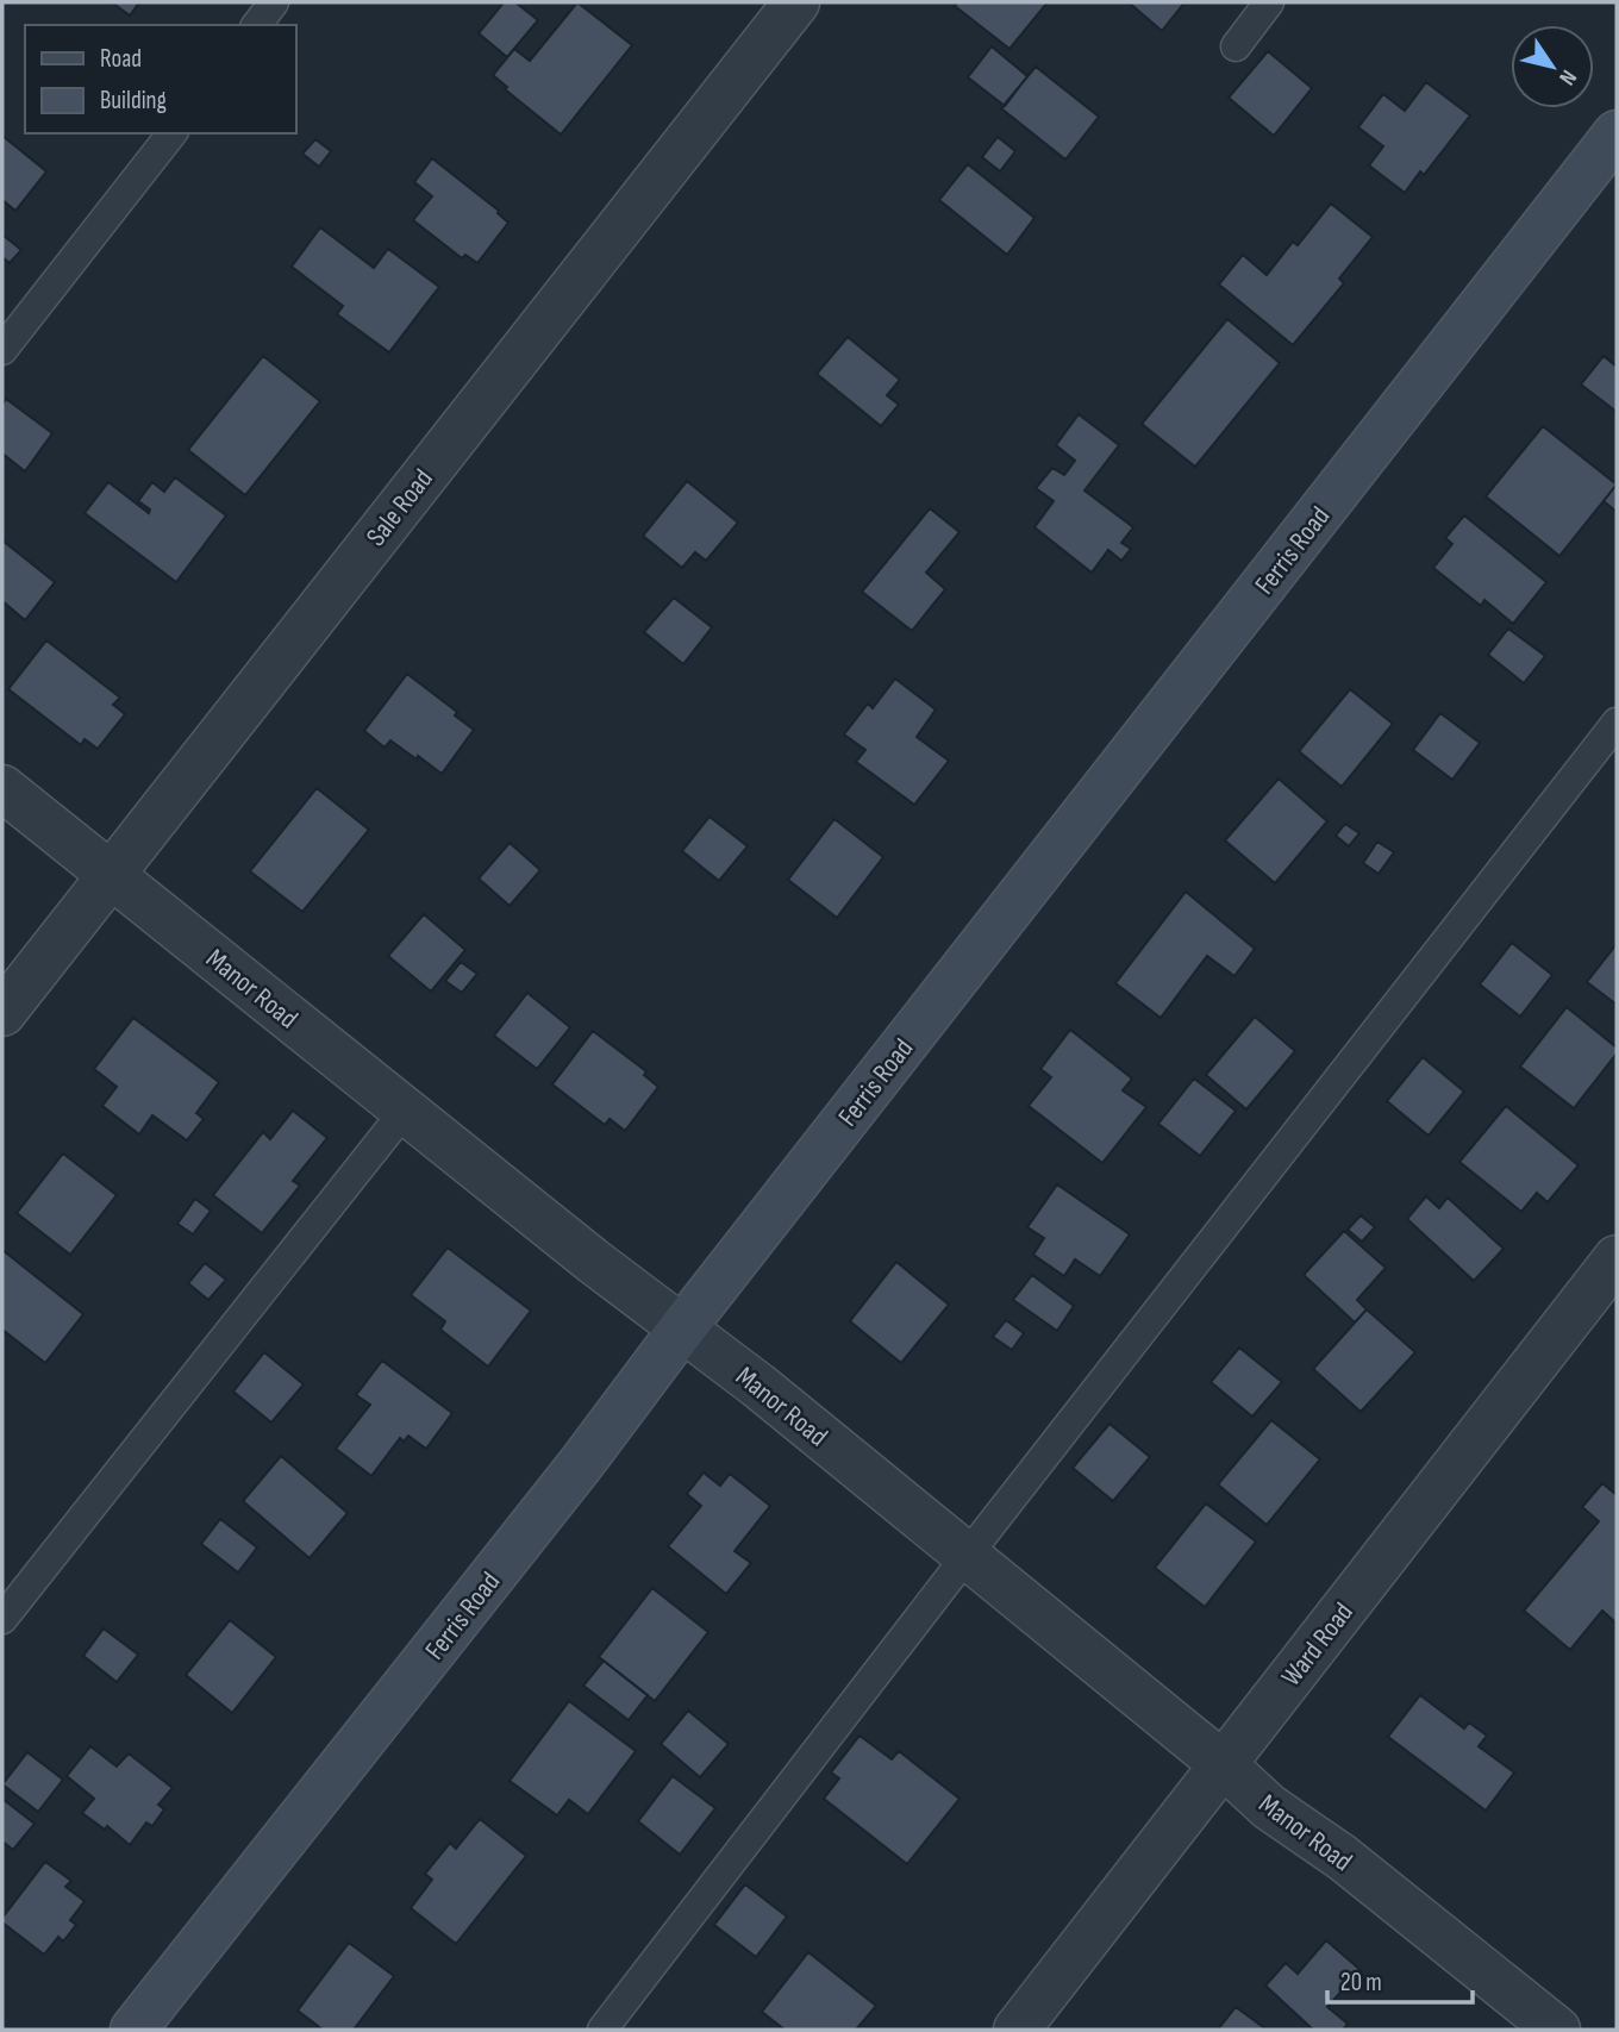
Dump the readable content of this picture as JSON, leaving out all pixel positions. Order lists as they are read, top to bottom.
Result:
{
  "streets": {
    "main road": ["Ferris Road"],
    "street": ["Sale Road", "Manor Road", "Ward Road"]
  },
  "crossings": [
    ["Sale Road", "Manor Road"],
    ["Ferris Road", "Manor Road"],
    ["Manor Road", "Ward Road"]
  ],
  "legend": ["Road", "Building"],
  "scale_bar": "20 m",
  "north": "bottom right"
}
